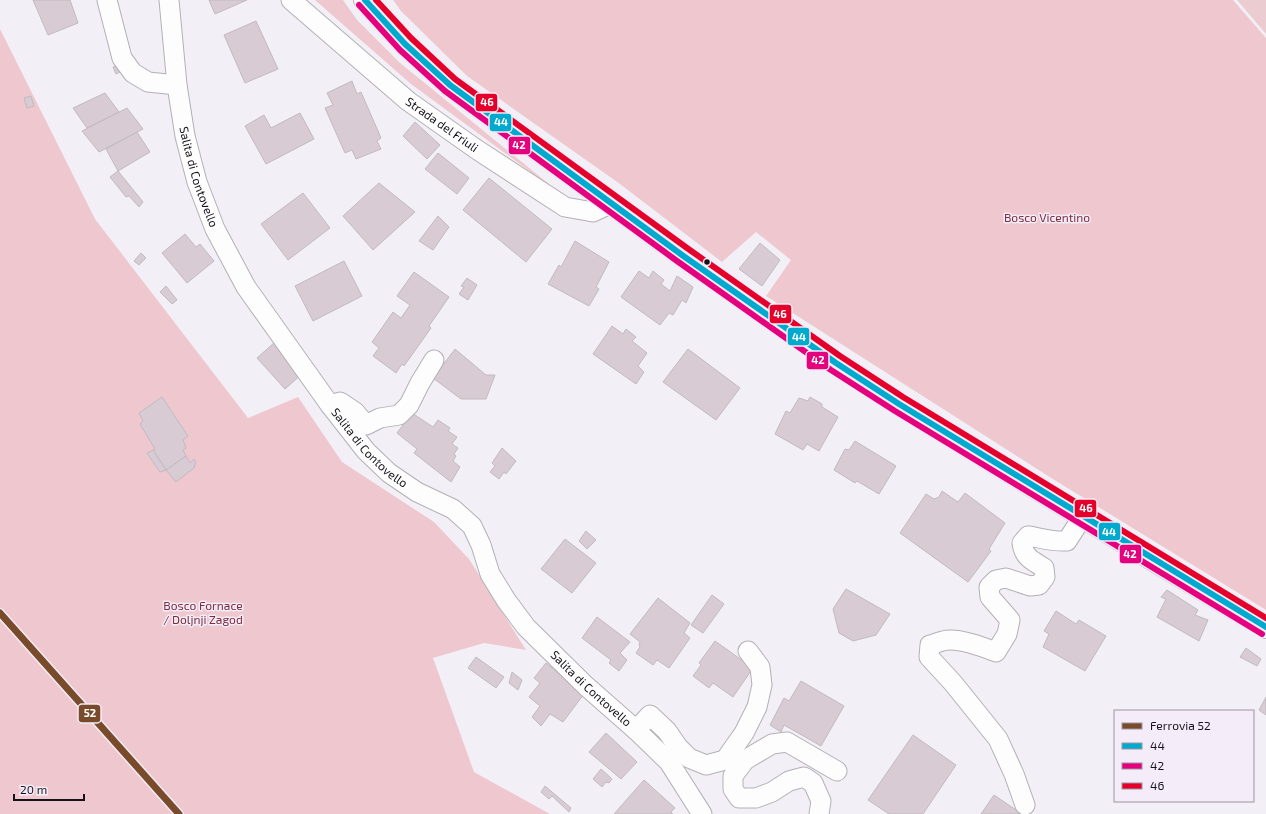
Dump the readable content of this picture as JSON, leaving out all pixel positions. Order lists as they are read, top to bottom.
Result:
{
  "streets": {
    "street": ["Strada del Friuli", "Salita di Contovello"]
  },
  "parks": ["Bosco Vicentino", "Bosco Fornace / Doljnji Zagod"],
  "lines": [
    "transit line 44",
    "transit line 46",
    "transit line 42",
    "rail line 52"
  ],
  "legend": [
    "Ferrovia 52",
    "44",
    "42",
    "46"
  ],
  "scale_bar": "20 m"
}
